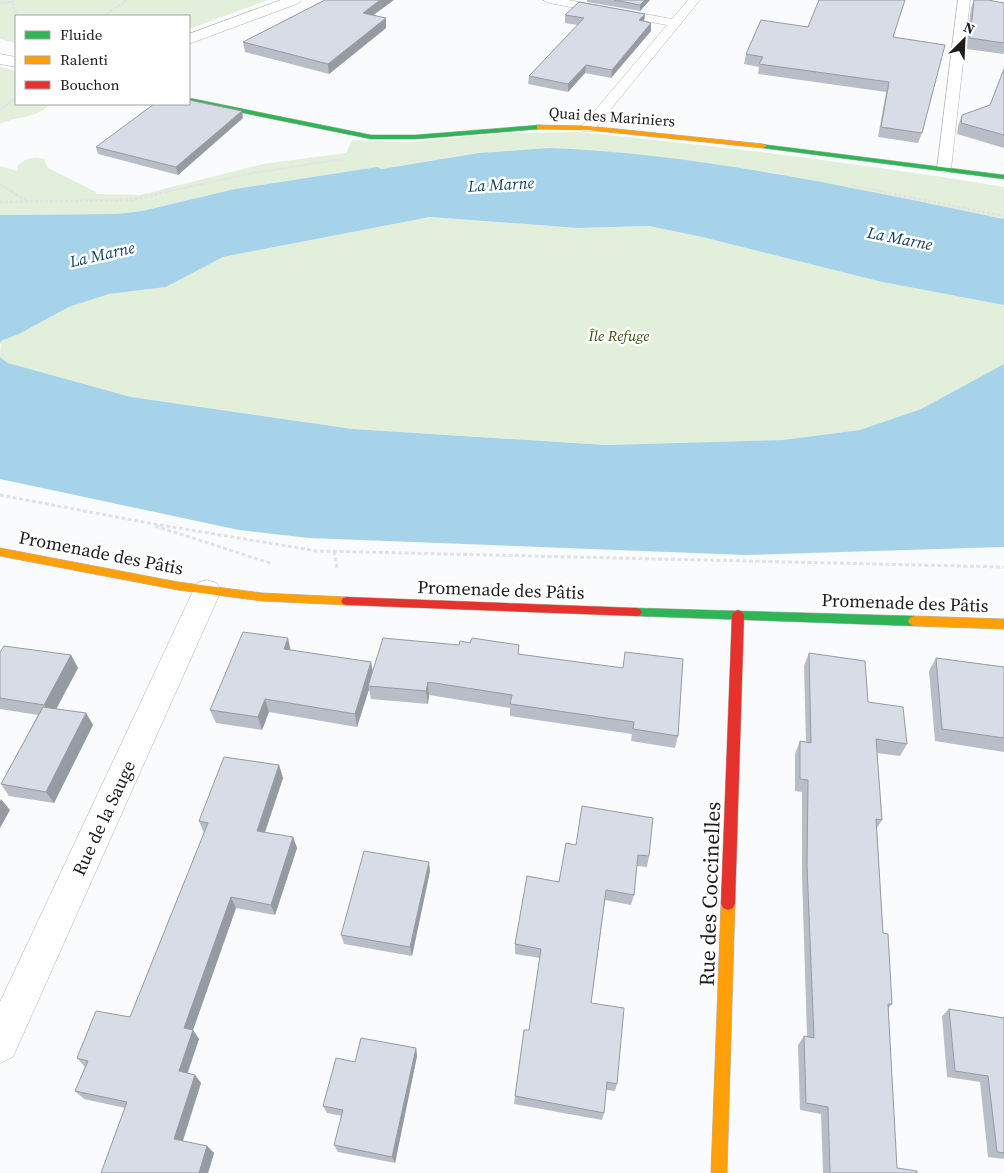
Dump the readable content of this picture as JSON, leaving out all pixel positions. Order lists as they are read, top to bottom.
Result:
{
  "streets": {
    "street": [
      "Quai des Mariniers",
      "Promenade des Pâtis",
      "Rue de la Sauge",
      "Rue des Coccinelles"
    ]
  },
  "crossings": [
    ["Promenade des Pâtis", "Rue de la Sauge"],
    ["Promenade des Pâtis", "Rue des Coccinelles"]
  ],
  "water": ["La Marne"],
  "parks": ["Île Refuge"],
  "legend": ["Fluide", "Ralenti", "Bouchon"],
  "north": "top right"
}
